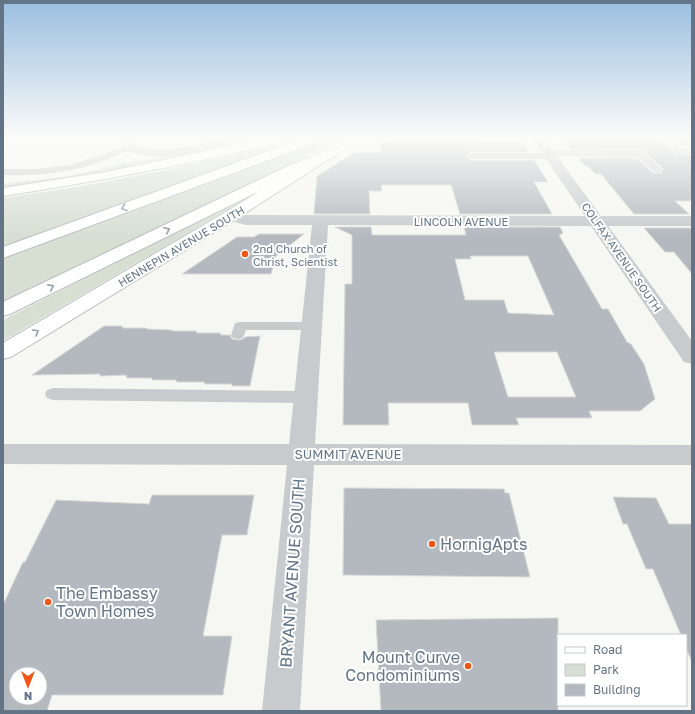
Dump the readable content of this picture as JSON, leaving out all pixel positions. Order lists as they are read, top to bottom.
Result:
{
  "streets": {
    "main road": ["HENNEPIN AVENUE SOUTH"],
    "street": [
      "LINCOLN AVENUE",
      "COLFAX AVENUE SOUTH",
      "SUMMIT AVENUE",
      "BRYANT AVENUE SOUTH"
    ]
  },
  "crossings": [
    ["LINCOLN AVENUE", "HENNEPIN AVENUE SOUTH"],
    ["LINCOLN AVENUE", "COLFAX AVENUE SOUTH"],
    ["LINCOLN AVENUE", "BRYANT AVENUE SOUTH"],
    ["SUMMIT AVENUE", "BRYANT AVENUE SOUTH"]
  ],
  "places": [
    "2nd Church of Christ, Scientist",
    "HornigApts",
    "The Embassy Town Homes",
    "Mount Curve Condominiums"
  ],
  "legend": ["Road", "Park", "Building"],
  "north": "bottom"
}
